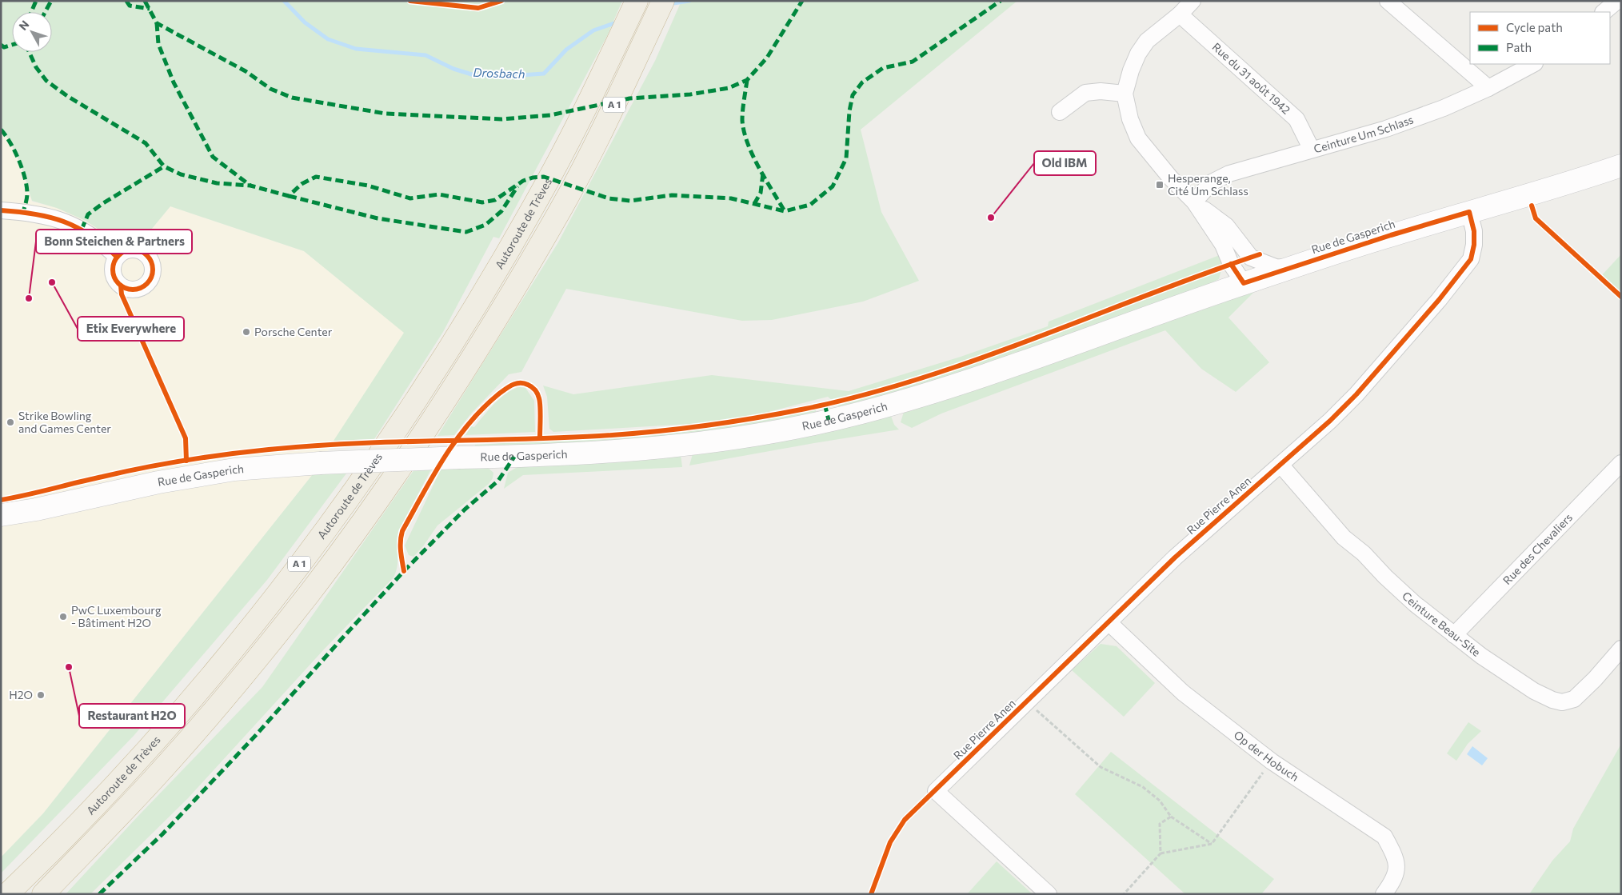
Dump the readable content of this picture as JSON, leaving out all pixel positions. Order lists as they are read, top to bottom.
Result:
{
  "streets": {
    "highway": ["A 1", "Autoroute de Trèves"],
    "main road": ["Rue de Gasperich"],
    "street": [
      "Rue du 31 août 1942",
      "Ceinture Um Schlass",
      "Rue Pierre Anen",
      "Rue des Chevaliers",
      "Ceinture Beau-Site",
      "Op der Hobuch"
    ]
  },
  "crossings": [
    ["Rue du 31 août 1942", "Ceinture Um Schlass"],
    ["Rue de Gasperich", "Rue Pierre Anen"],
    ["Rue Pierre Anen", "Ceinture Beau-Site"],
    ["Rue Pierre Anen", "Op der Hobuch"],
    ["Rue des Chevaliers", "Ceinture Beau-Site"]
  ],
  "water": ["Drosbach"],
  "places": {
    "transit": ["Hesperange, Cité Um Schlass"],
    "other": [
      "Old IBM",
      "Etix Everywhere",
      "Bonn Steichen & Partners",
      "Porsche Center",
      "Strike Bowling and Games Center",
      "PwC Luxembourg - Bâtiment H2O",
      "Restaurant H2O",
      "H2O"
    ]
  },
  "legend": ["Cycle path", "Path"],
  "north": "top left"
}
